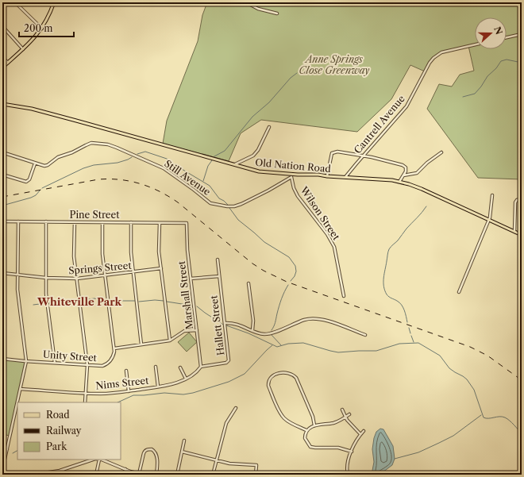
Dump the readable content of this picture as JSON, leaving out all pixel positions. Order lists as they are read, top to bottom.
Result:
{
  "streets": {
    "main road": ["Old Nation Road"],
    "street": [
      "Cantrell Avenue",
      "Still Avenue",
      "Wilson Street",
      "Pine Street",
      "Springs Street",
      "Marshall Street",
      "Hallett Street",
      "Unity Street",
      "Nims Street"
    ]
  },
  "crossings": [
    ["Cantrell Avenue", "Old Nation Road"],
    ["Still Avenue", "Wilson Street"],
    ["Pine Street", "Marshall Street"],
    ["Marshall Street", "Hallett Street"],
    ["Marshall Street", "Nims Street"],
    ["Hallett Street", "Nims Street"]
  ],
  "districts": ["Whiteville Park"],
  "parks": ["Anne Springs Close Greenway"],
  "legend": ["Road", "Railway", "Park"],
  "scale_bar": "200 m",
  "north": "right"
}
